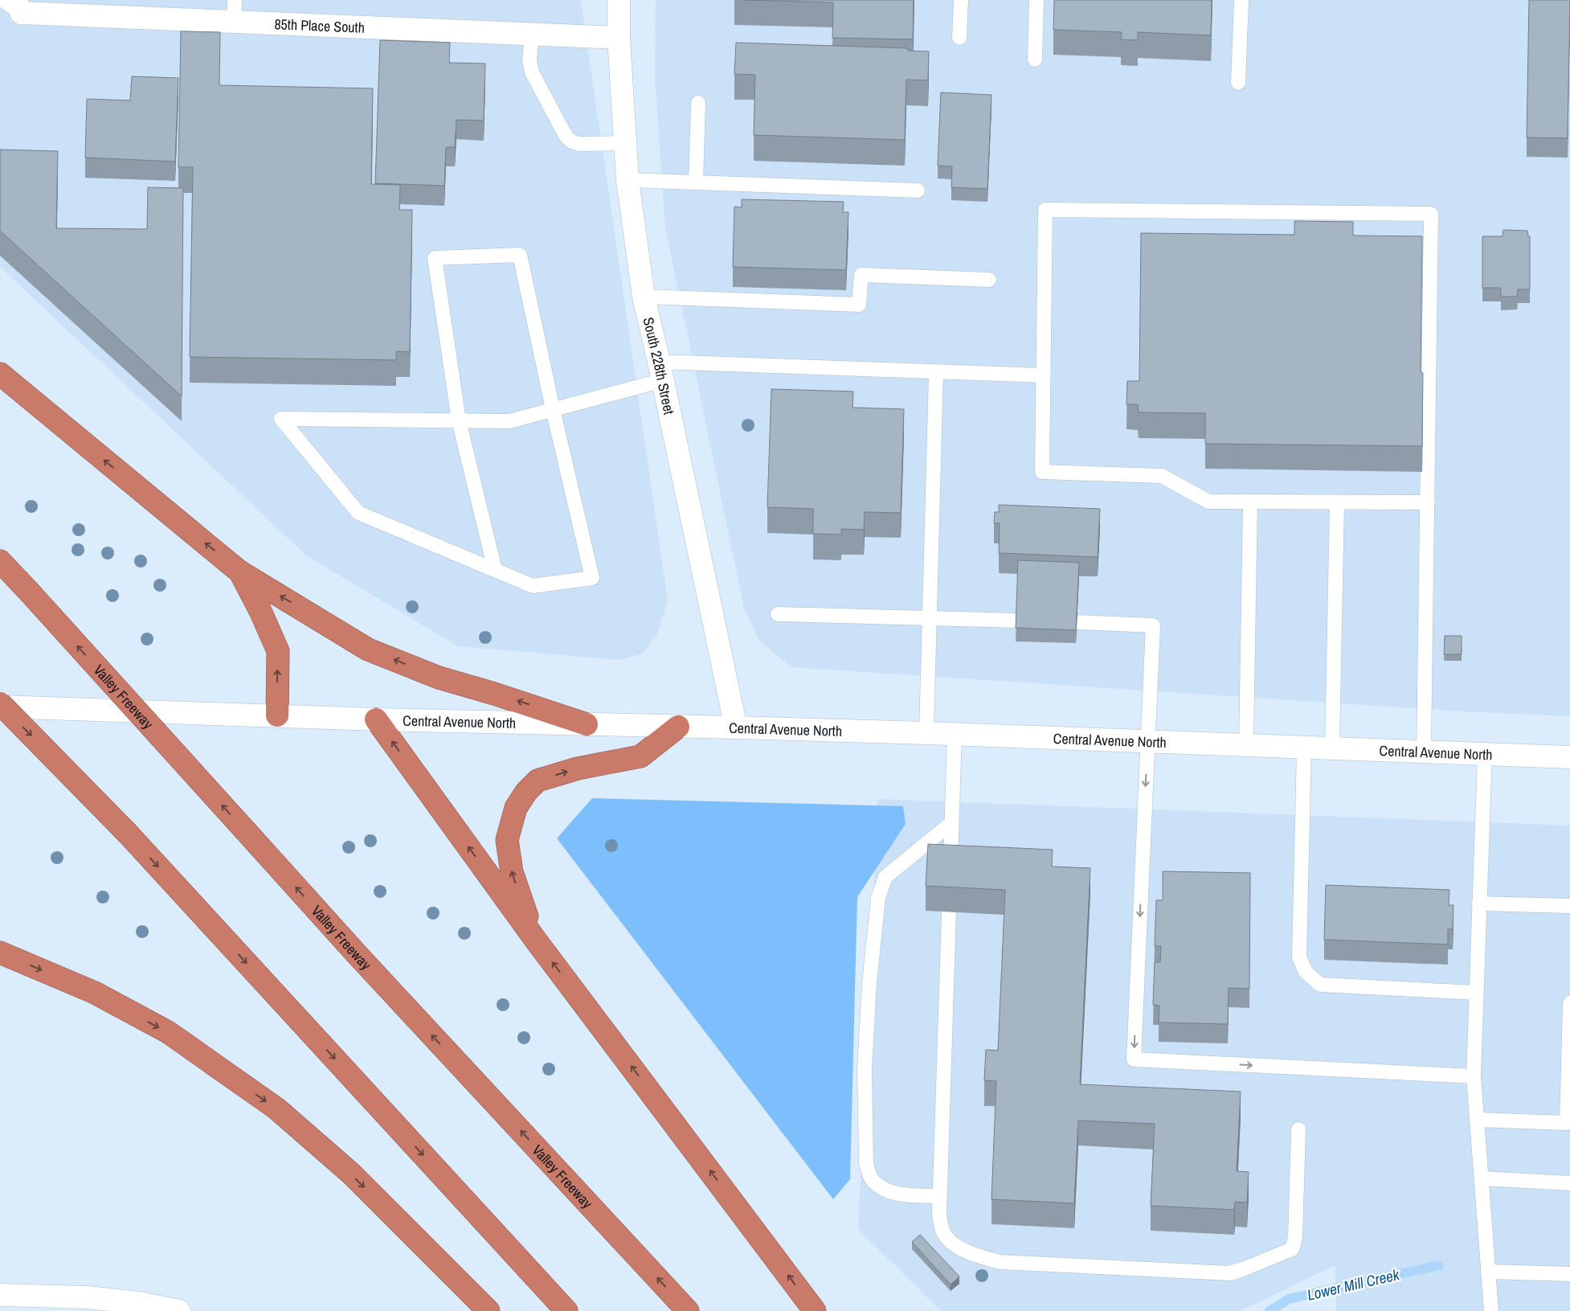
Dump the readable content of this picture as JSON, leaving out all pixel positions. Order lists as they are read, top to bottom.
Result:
{
  "streets": {
    "highway": ["Valley Freeway"],
    "main road": ["85th Place South", "South 228th Street", "Central Avenue North"]
  },
  "crossings": [
    ["85th Place South", "South 228th Street"],
    ["South 228th Street", "Central Avenue North"]
  ],
  "water": ["Lower Mill Creek"]
}
